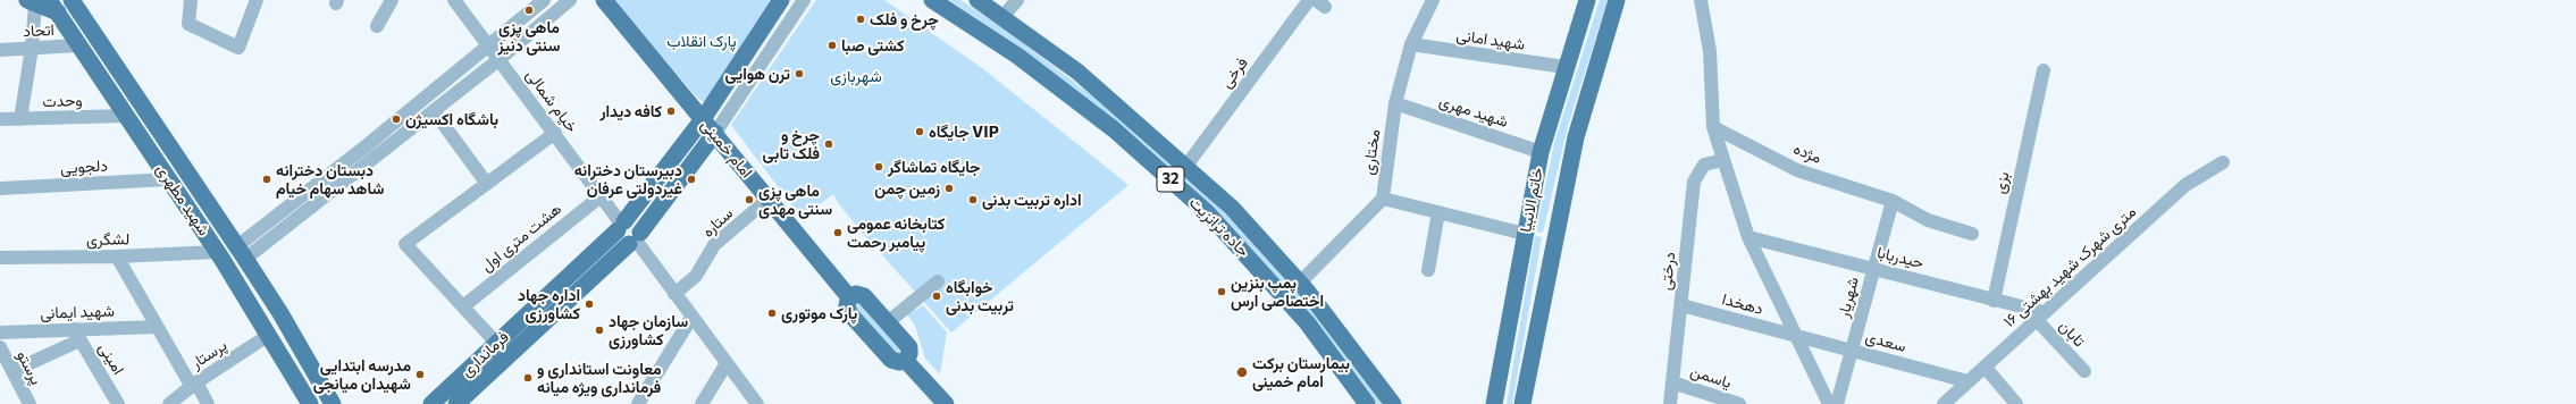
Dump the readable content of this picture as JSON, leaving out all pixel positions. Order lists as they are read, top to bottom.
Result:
{
  "streets": {
    "main road": [
      "امام خمینی",
      "32",
      "شهید مطهری",
      "خاتم الانبیا",
      "جاده ترانزیت",
      "فرمانداری"
    ],
    "street": [
      "اتحاد",
      "شهید امانی",
      "فرخی",
      "وحدت",
      "خیام شمالی",
      "شهید مهری",
      "مختاری",
      "مژده",
      "دلجویی",
      "بزی",
      "ستاره",
      "هشت متری اول",
      "لشگری",
      "حیدربابا",
      "۱۶ متری شهرک شهيد بهشتی",
      "درختی",
      "شهریار",
      "دهخدا",
      "شهید ایمانی",
      "تابان",
      "سعدی",
      "پرستار",
      "امینی",
      "پرستو",
      "یاسمن"
    ]
  },
  "crossings": [
    ["اتحاد", "شهید مطهری"],
    ["شهید امانی", "مختاری"],
    ["شهید امانی", "خاتم الانبیا"],
    ["فرخی", "جاده ترانزیت"],
    ["وحدت", "شهید مطهری"],
    ["خیام شمالی", "هشت متری اول"],
    ["خیام شمالی", "فرمانداری"],
    ["شهید مهری", "مختاری"],
    ["شهید مهری", "خاتم الانبیا"],
    ["امام خمینی", "ستاره"],
    ["امام خمینی", "فرمانداری"],
    ["مختاری", "جاده ترانزیت"],
    ["مژده", "شهریار"],
    ["دلجویی", "شهید مطهری"],
    ["بزی", "حیدربابا"],
    ["شهید مطهری", "لشگری"],
    ["شهید مطهری", "پرستار"],
    ["حیدربابا", "۱۶ متری شهرک شهيد بهشتی"],
    ["حیدربابا", "شهریار"],
    ["حیدربابا", "تابان"],
    ["۱۶ متری شهرک شهيد بهشتی", "تابان"],
    ["۱۶ متری شهرک شهيد بهشتی", "سعدی"],
    ["درختی", "دهخدا"],
    ["درختی", "یاسمن"],
    ["شهریار", "سعدی"],
    ["دهخدا", "سعدی"],
    ["شهید ایمانی", "امینی"]
  ],
  "parks": ["پارک انقلاب", "شهربازی"],
  "places": [
    "ماهی پزی سنتی دنیز",
    "چرخ و فلک",
    "کشتی صبا",
    "ترن هوایی",
    "کافه دیدار",
    "باشگاه اکسیژن",
    "جایگاه VIP",
    "چرخ و فلک تابی",
    "جایگاه تماشاگر",
    "دبستان دخترانه شاهد سهام خیام",
    "دبیرستان دخترانه غیردولتی عرفان",
    "زمین چمن",
    "ماهی پزی سنتی مهدی",
    "اداره تربیت بدنی",
    "کتابخانه عمومی پیامبر رحمت",
    "پمپ بنزین اختصاصی ارس",
    "خوابگاه تربیت بدنی",
    "اداره جهاد کشاورزی",
    "پارک موتوری",
    "سازمان جهاد کشاورزی",
    "بیمارستان برکت امام خمینی",
    "مدرسه ابتدایی شهیدان میانجی",
    "معاونت استانداری و فرمانداری ویژه میانه"
  ]
}
